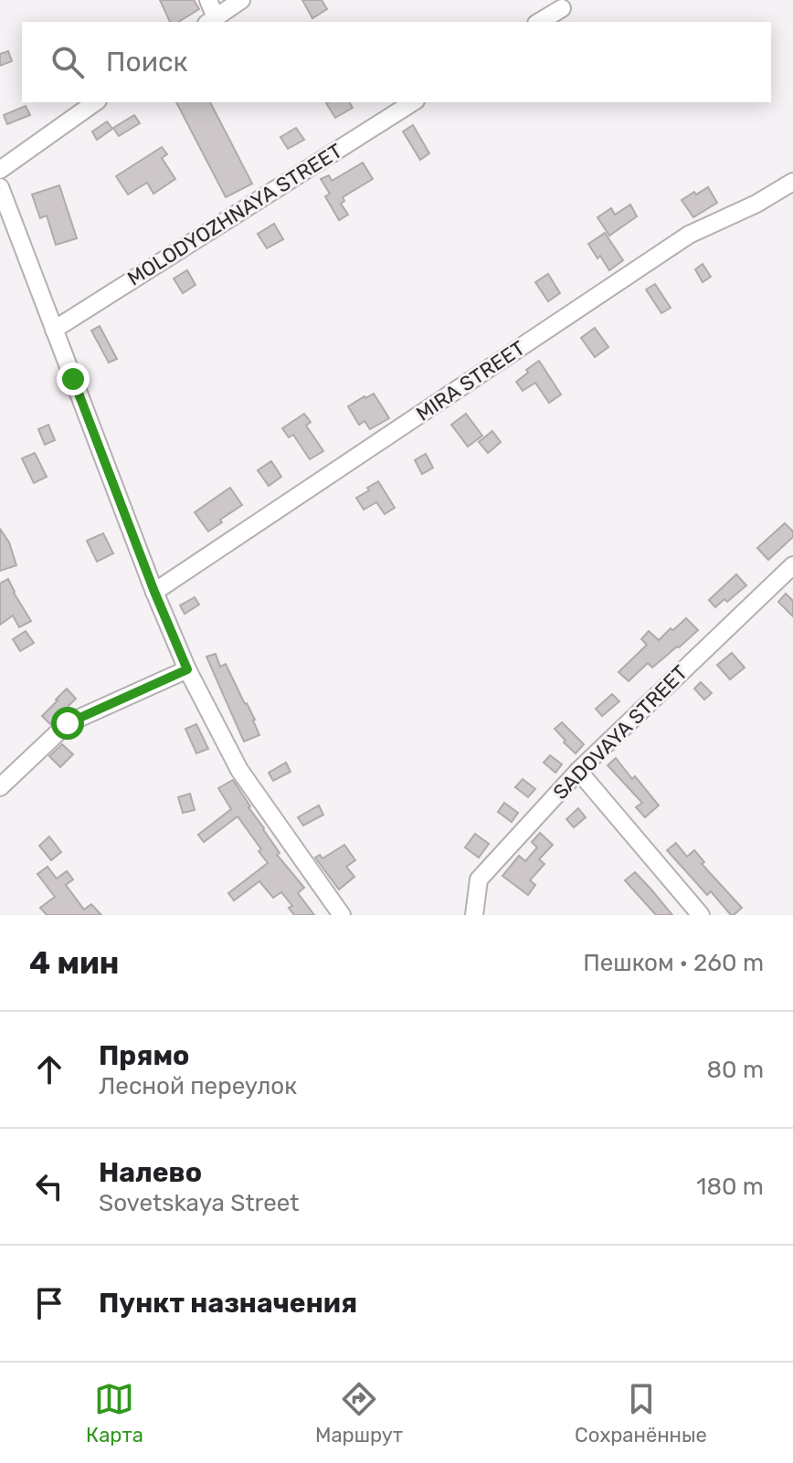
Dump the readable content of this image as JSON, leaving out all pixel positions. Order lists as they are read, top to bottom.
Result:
{
  "streets": {
    "street": ["MOLODYOZHNAYA STREET", "MIRA STREET", "SADOVAYA STREET"]
  },
  "page": {
    "search": "Поиск",
    "heading": ["4 мин", "Пешком · 260 m"],
    "list": [
      ["Прямо", "Лесной переулок", "80 m"],
      ["Налево", "Sovetskaya Street", "180 m"],
      "Пункт назначения"
    ],
    "nav": ["Карта", "Маршрут", "Сохранённые"]
  }
}
